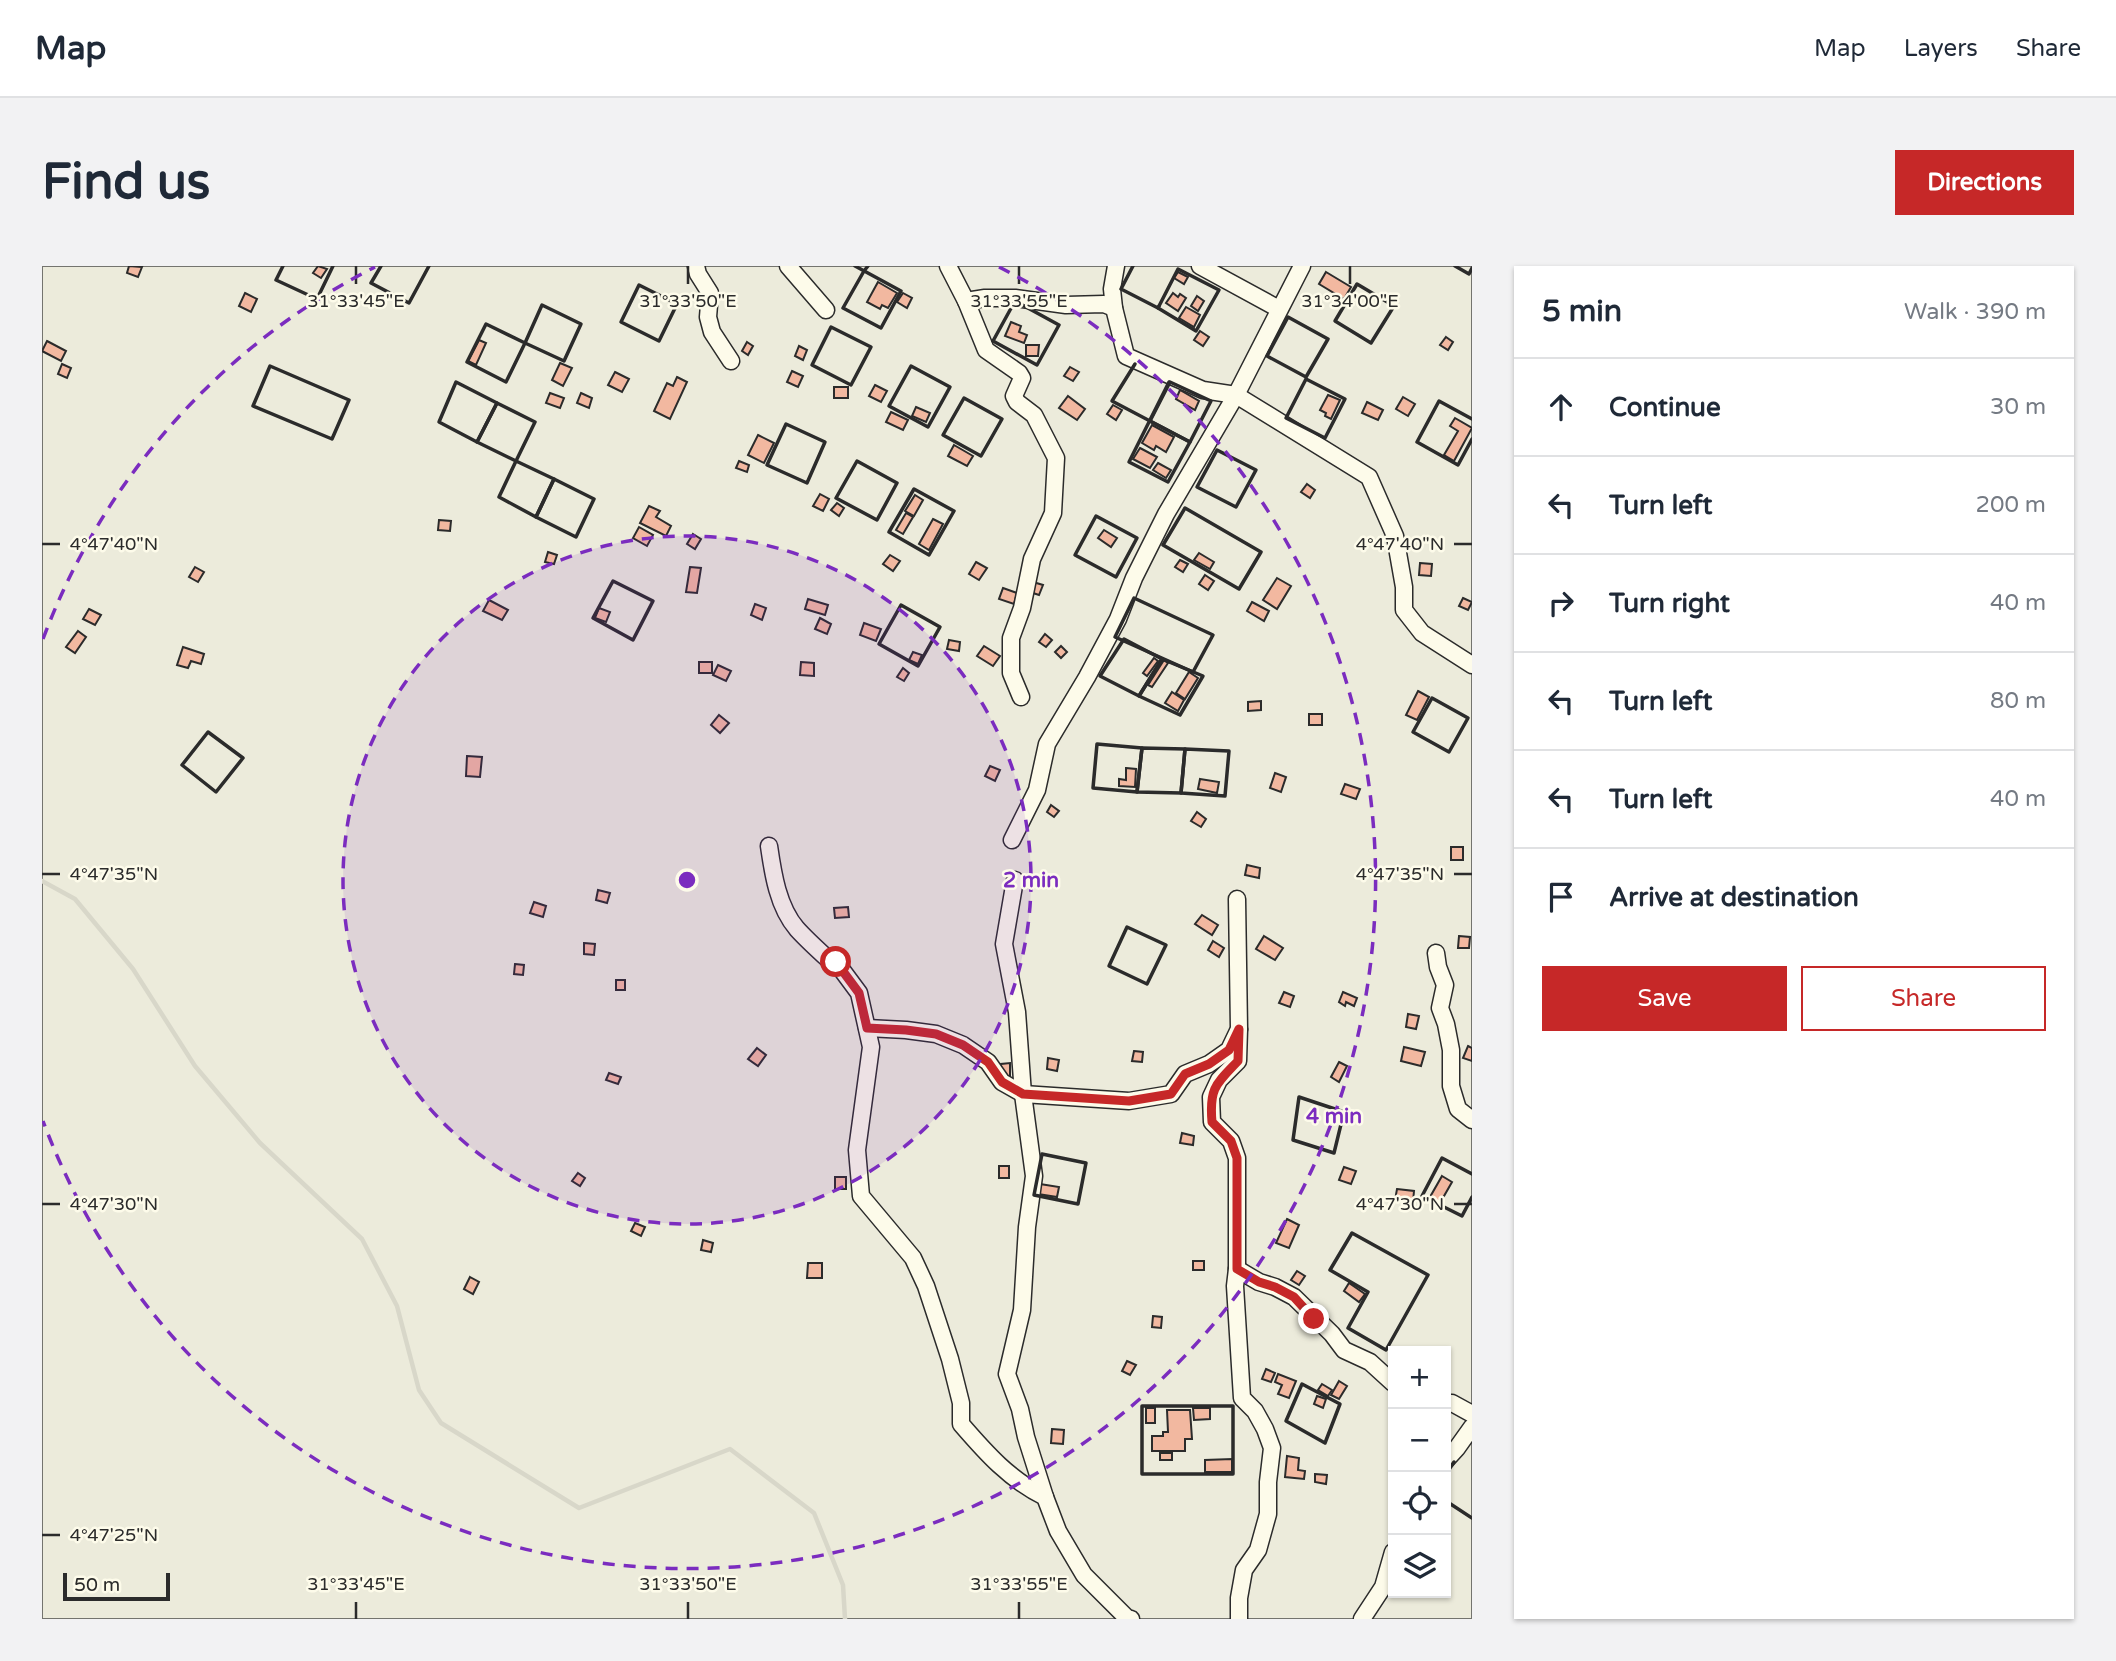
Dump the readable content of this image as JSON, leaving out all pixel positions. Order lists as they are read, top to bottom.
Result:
{
  "scale_bar": "50 m",
  "page": {
    "header": "Map",
    "nav": ["Map", "Layers", "Share"],
    "buttons": [
      "Directions",
      ["Save", "Share"]
    ],
    "title": "Find us",
    "heading": ["5 min", "Walk · 390 m"],
    "list": [
      ["Continue", "30 m"],
      ["Turn left", "200 m"],
      ["Turn right", "40 m"],
      ["Turn left", "80 m"],
      ["Turn left", "40 m"],
      "Arrive at destination"
    ],
    "map_buttons": ["+", "−"],
    "scale": "50 m"
  },
  "coordinates": [
    "31°33'45\"E",
    "31°33'50\"E",
    "31°33'55\"E",
    "31°34'00\"E",
    "4°47'40\"N",
    "4°47'35\"N",
    "4°47'30\"N",
    "4°47'25\"N"
  ],
  "rings": ["2 min", "4 min"]
}
